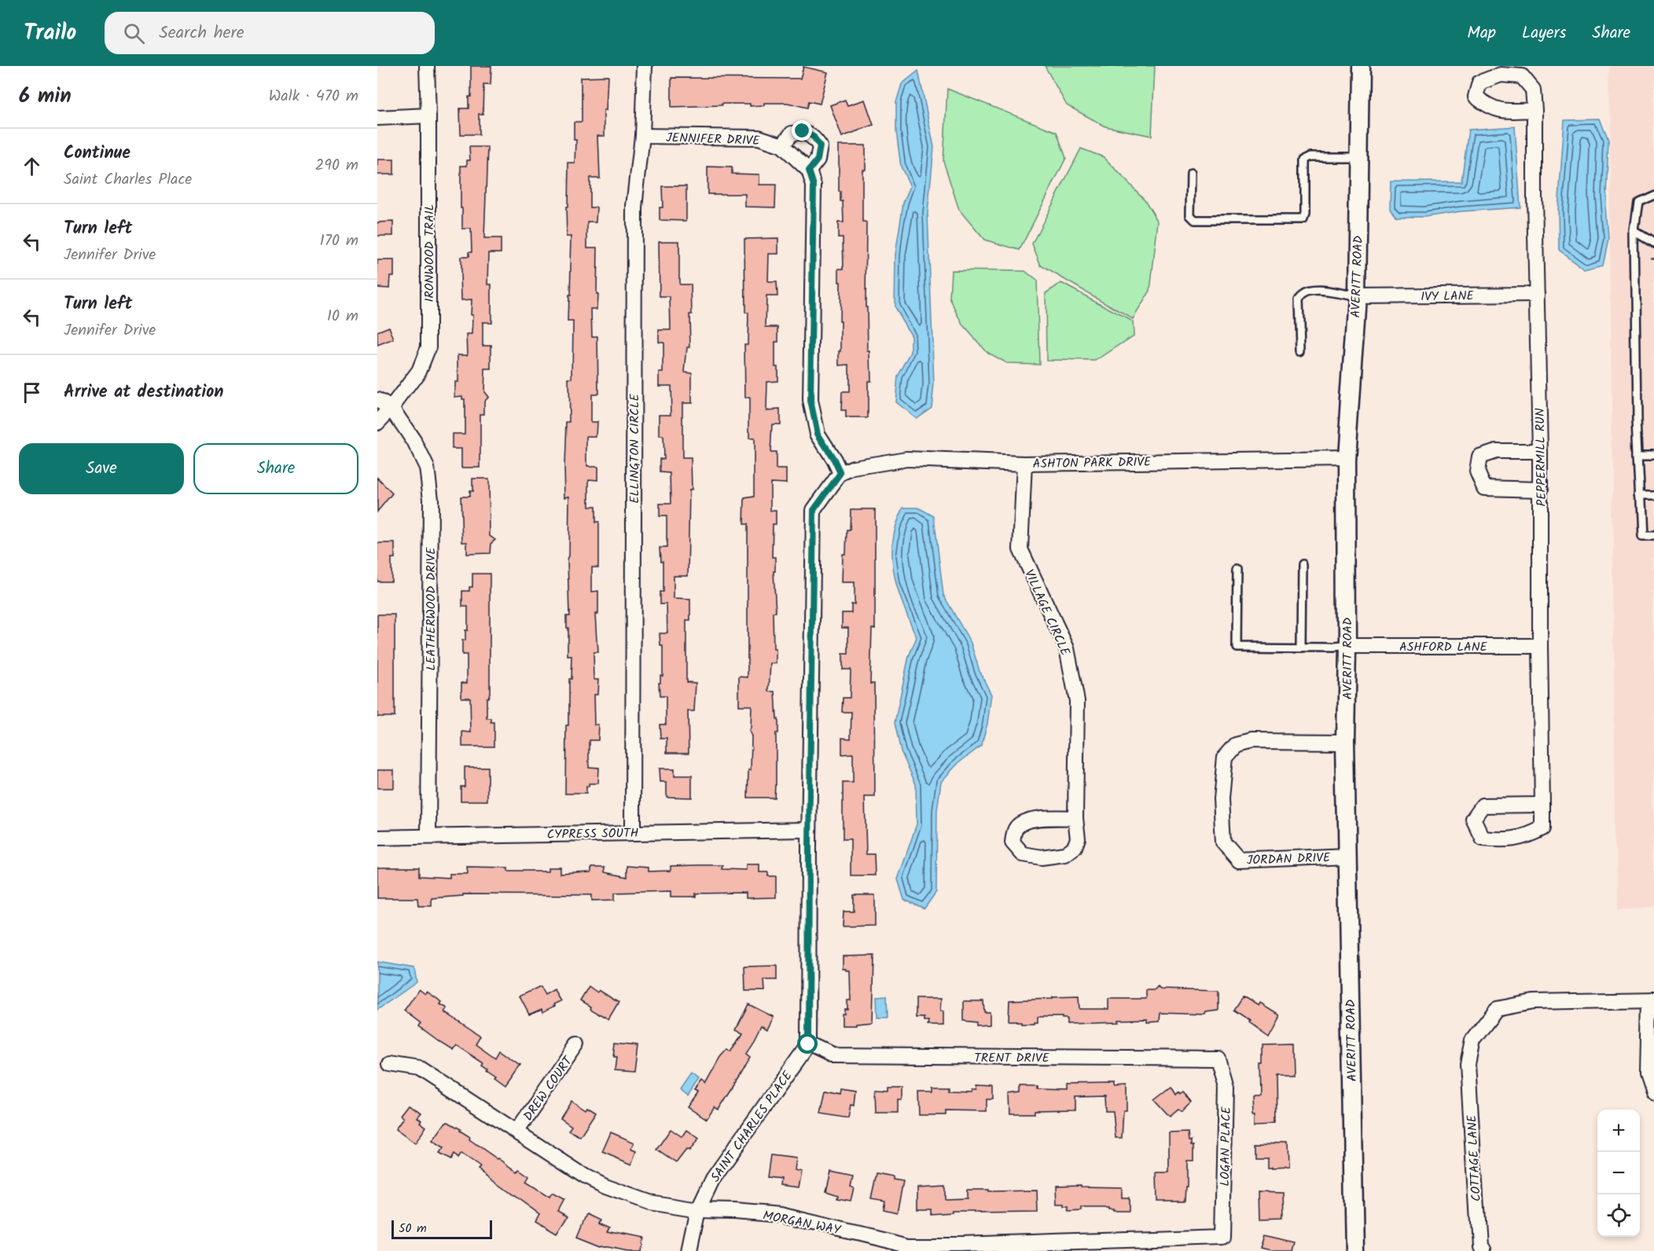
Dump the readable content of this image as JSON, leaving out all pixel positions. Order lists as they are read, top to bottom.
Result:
{
  "streets": {
    "street": [
      "JENNIFER DRIVE",
      "IRONWOOD TRAIL",
      "AVERITT ROAD",
      "IVY LANE",
      "ELLINGTON CIRCLE",
      "PEPPERMILL RUN",
      "ASHTON PARK DRIVE",
      "LEATHERWOOD DRIVE",
      "VILLAGE CIRCLE",
      "ASHFORD LANE",
      "CYPRESS SOUTH",
      "JORDAN DRIVE",
      "TRENT DRIVE",
      "DREW COURT",
      "SAINT CHARLES PLACE",
      "LOGAN PLACE",
      "COTTAGE LANE",
      "MORGAN WAY"
    ]
  },
  "crossings": [
    ["JENNIFER DRIVE", "ELLINGTON CIRCLE"],
    ["IRONWOOD TRAIL", "LEATHERWOOD DRIVE"],
    ["AVERITT ROAD", "IVY LANE"],
    ["AVERITT ROAD", "ASHTON PARK DRIVE"],
    ["AVERITT ROAD", "ASHFORD LANE"],
    ["AVERITT ROAD", "JORDAN DRIVE"],
    ["IVY LANE", "PEPPERMILL RUN"],
    ["ELLINGTON CIRCLE", "CYPRESS SOUTH"],
    ["PEPPERMILL RUN", "ASHFORD LANE"],
    ["ASHTON PARK DRIVE", "VILLAGE CIRCLE"],
    ["LEATHERWOOD DRIVE", "CYPRESS SOUTH"],
    ["TRENT DRIVE", "SAINT CHARLES PLACE"],
    ["TRENT DRIVE", "LOGAN PLACE"],
    ["DREW COURT", "MORGAN WAY"],
    ["SAINT CHARLES PLACE", "MORGAN WAY"],
    ["LOGAN PLACE", "MORGAN WAY"]
  ],
  "scale_bar": "50 m",
  "page": {
    "header": "Trailo",
    "search": "Search here",
    "nav": ["Map", "Layers", "Share"],
    "heading": ["6 min", "Walk · 470 m"],
    "list": [
      ["Continue", "Saint Charles Place", "290 m"],
      ["Turn left", "Jennifer Drive", "170 m"],
      ["Turn left", "Jennifer Drive", "10 m"],
      "Arrive at destination"
    ],
    "buttons": ["Save", "Share"],
    "map_buttons": ["+", "−"],
    "scale": "50 m"
  }
}
